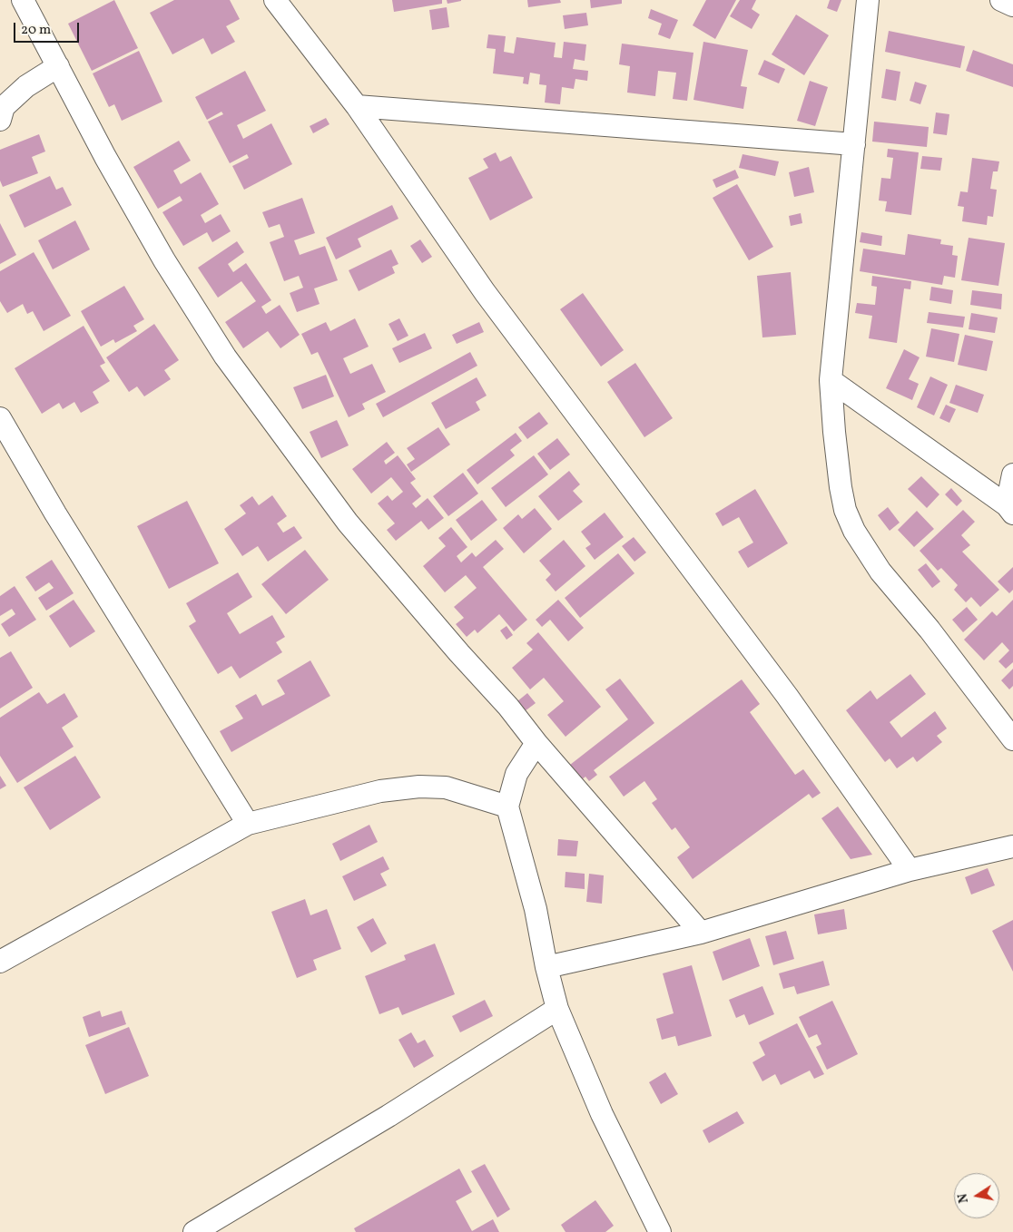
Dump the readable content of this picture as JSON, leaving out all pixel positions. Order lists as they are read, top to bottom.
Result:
{
  "scale_bar": "20 m",
  "north": "left"
}
